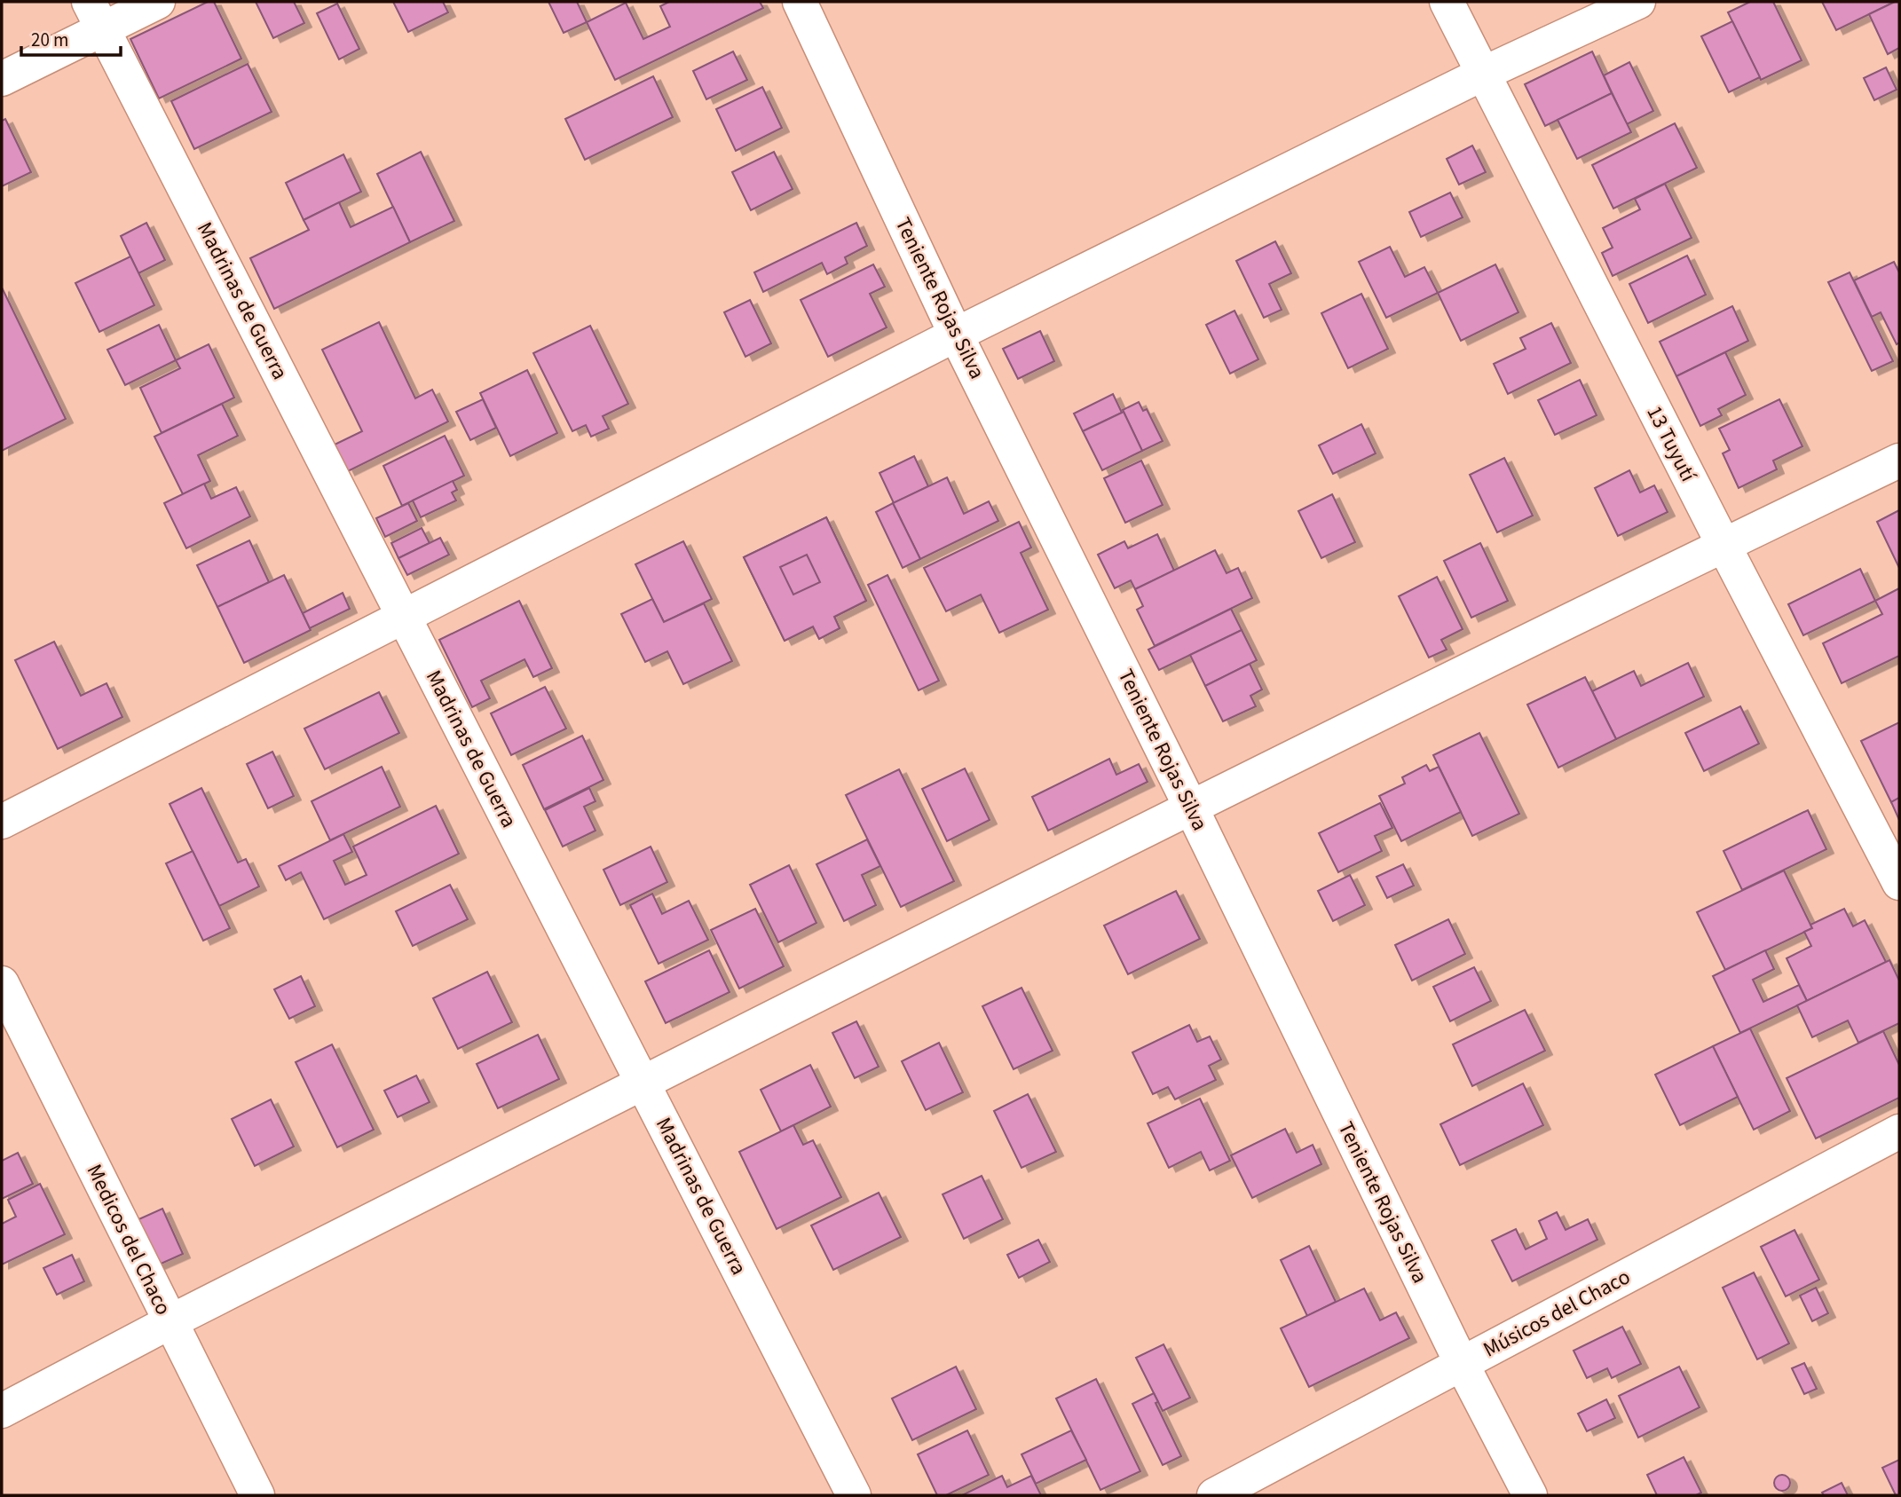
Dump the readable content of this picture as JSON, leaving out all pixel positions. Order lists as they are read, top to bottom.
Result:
{
  "streets": {
    "street": [
      "Teniente Rojas Silva",
      "Madrinas de Guerra",
      "13 Tuyutí",
      "Medicos del Chaco",
      "Músicos del Chaco"
    ]
  },
  "crossings": [
    ["Teniente Rojas Silva", "Músicos del Chaco"]
  ],
  "scale_bar": "20 m"
}
